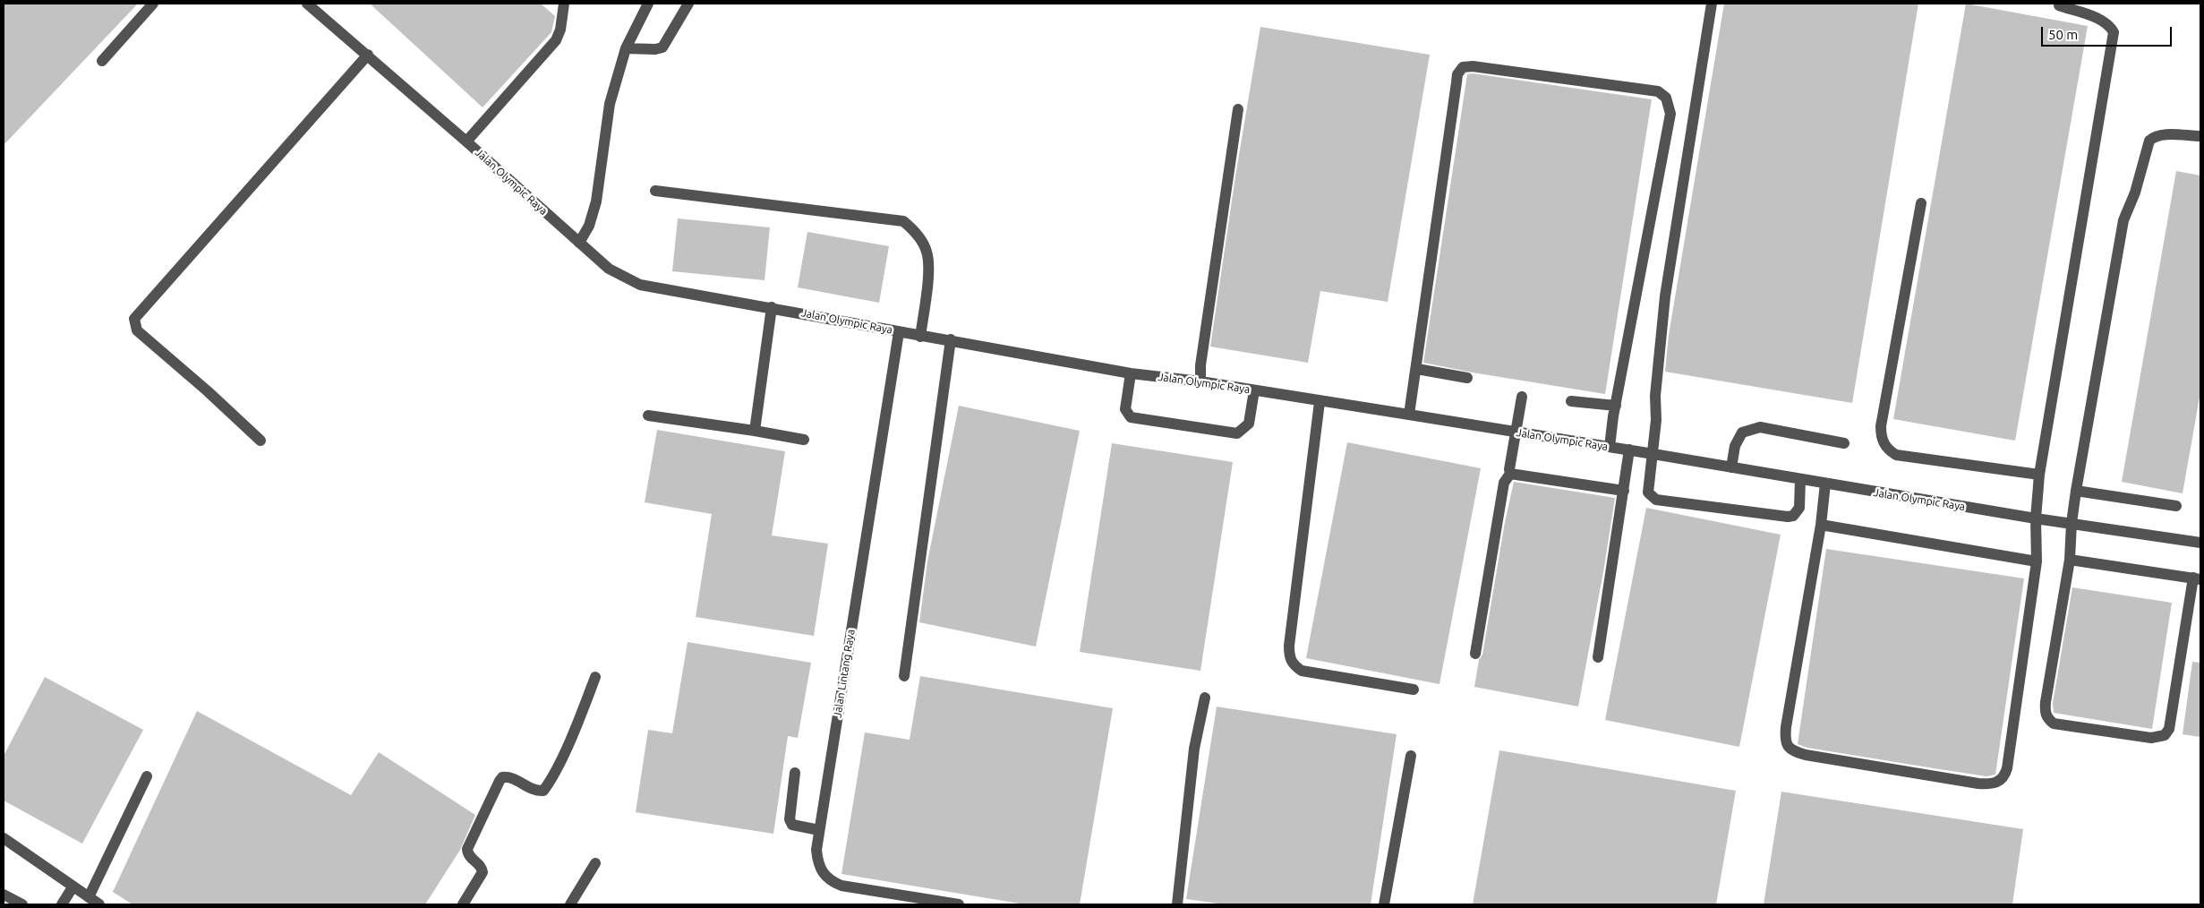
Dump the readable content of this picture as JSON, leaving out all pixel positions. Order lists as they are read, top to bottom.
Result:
{
  "streets": {
    "street": ["Jalan Olympic Raya", "Jalan Lintang Raya"]
  },
  "crossings": [
    ["Jalan Olympic Raya", "Jalan Lintang Raya"]
  ],
  "scale_bar": "50 m"
}
